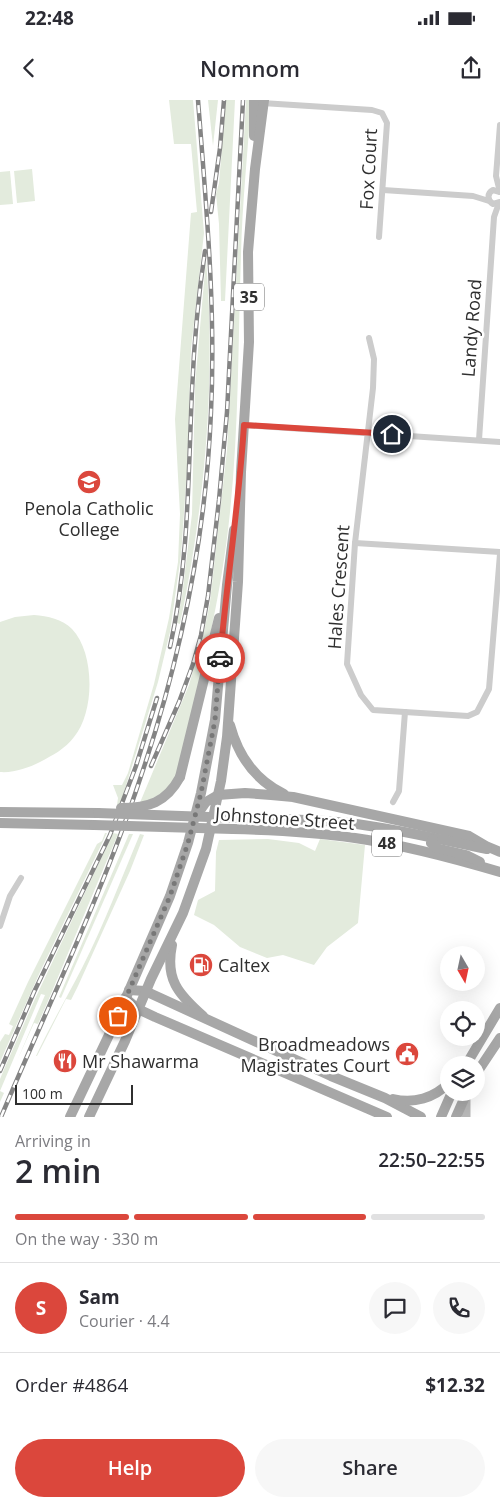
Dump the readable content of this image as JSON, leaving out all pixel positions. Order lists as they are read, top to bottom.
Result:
{
  "streets": {
    "main road": ["35", "Johnstone Street", "48"],
    "street": ["Fox Court", "Landy Road", "Hales Crescent"]
  },
  "crossings": [
    ["Fox Court", "35"],
    ["Johnstone Street", "48"]
  ],
  "places": {
    "school or university": ["Penola Catholic College"],
    "fuel station": ["Caltex"],
    "public building": ["Broadmeadows Magistrates Court"],
    "restaurant": ["Mr Shawarma"]
  },
  "scale_bar": "100 m",
  "north": "bottom",
  "page": {
    "status": "22:48",
    "header": "Nomnom",
    "scale": "100 m",
    "heading": ["2 min", "Arriving in", "22:50–22:55"],
    "panel": [
      "Sam",
      "Courier · 4.4",
      "Order #4864",
      "$12.32"
    ],
    "bar": "On the way · 330 m",
    "round": "S",
    "buttons": ["Help", "Share"]
  }
}
